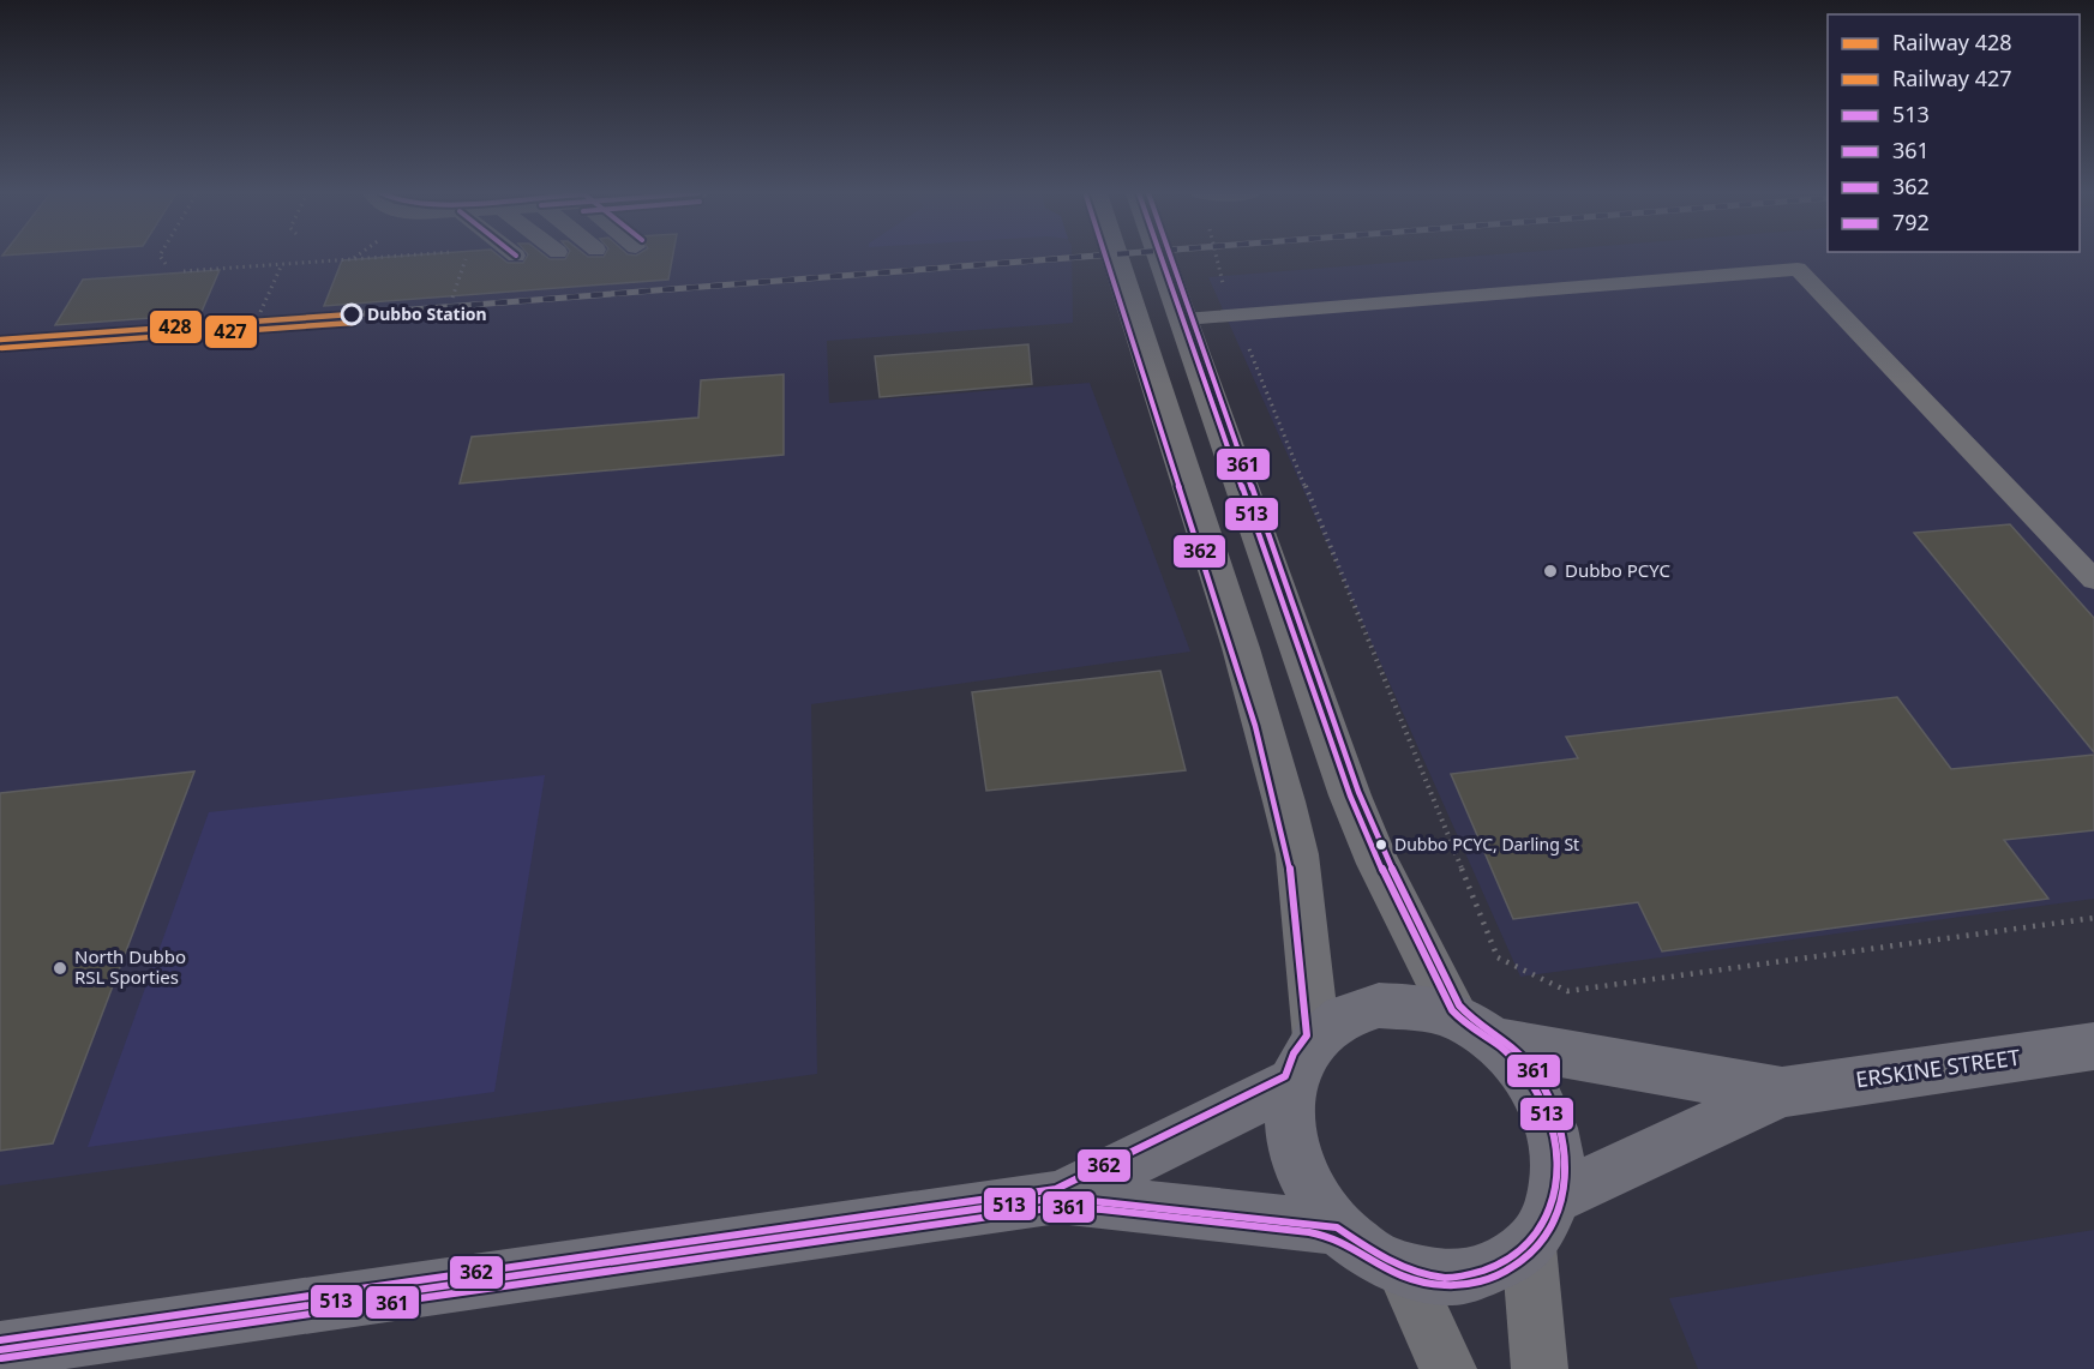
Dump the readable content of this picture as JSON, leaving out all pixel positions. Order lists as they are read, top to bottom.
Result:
{
  "streets": {
    "highway": ["ERSKINE STREET"]
  },
  "places": [
    "Dubbo Station",
    "Dubbo PCYC",
    "Dubbo PCYC, Darling St",
    "North Dubbo RSL Sporties"
  ],
  "lines": [
    "transit line 513",
    "transit line 361",
    "transit line 362",
    "rail line 428",
    "rail line 427"
  ],
  "legend": [
    "Railway 428",
    "Railway 427",
    "513",
    "361",
    "362",
    "792"
  ]
}
